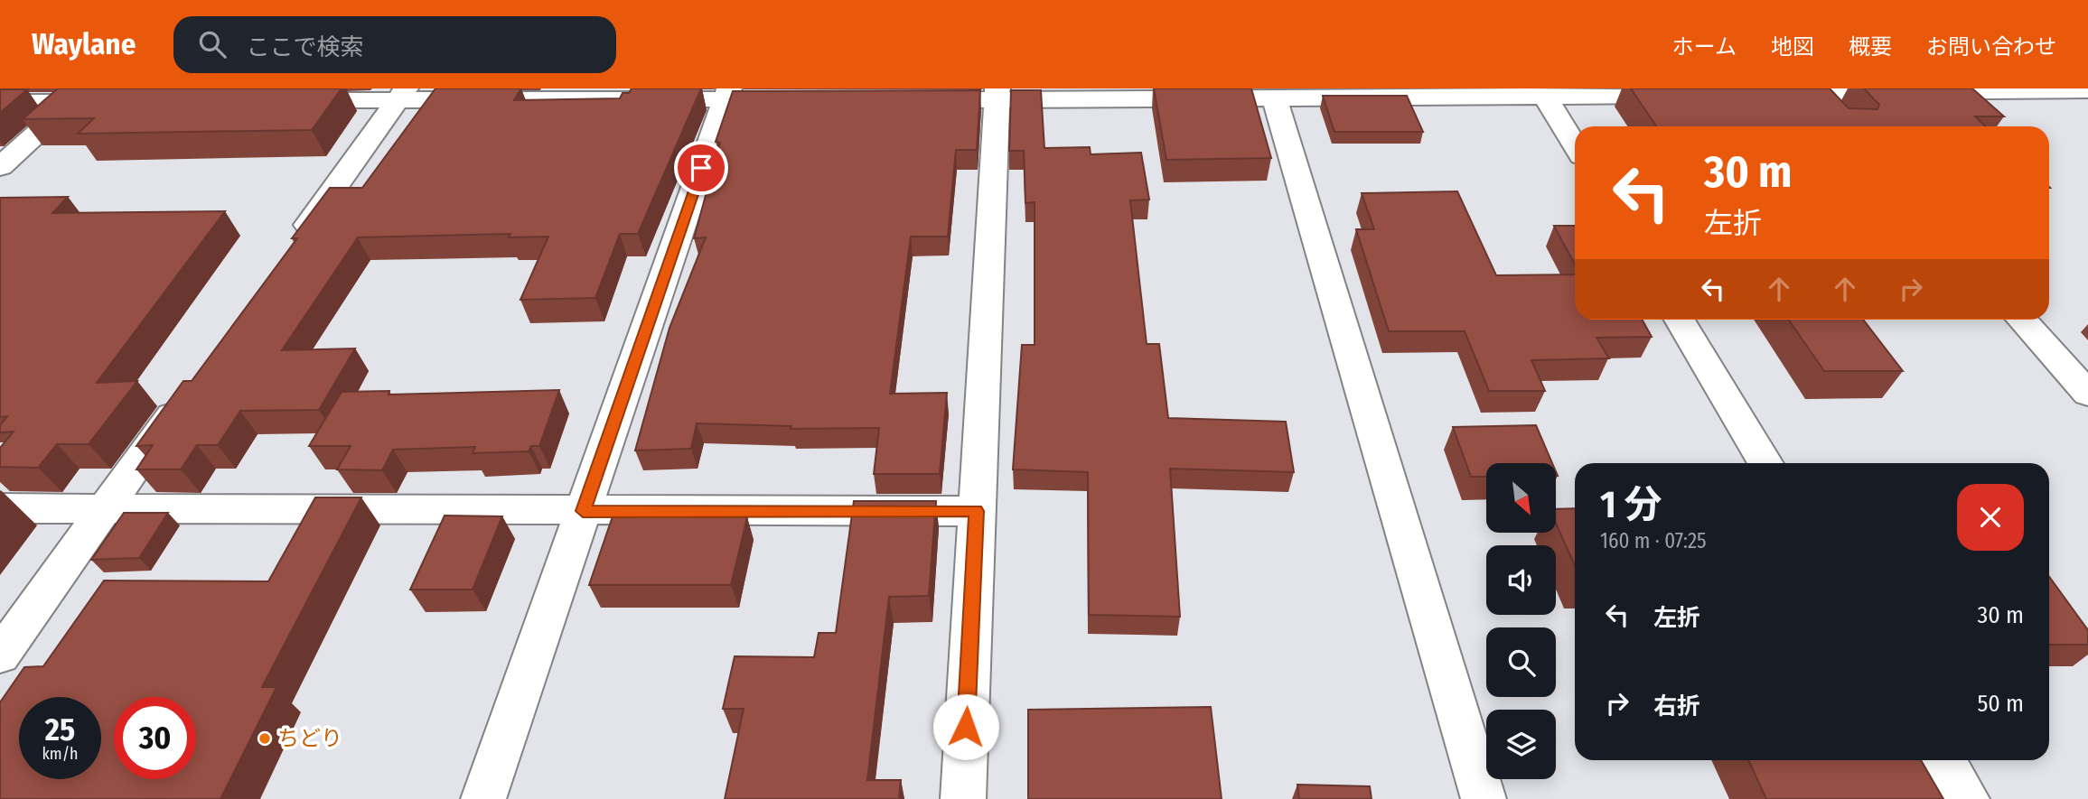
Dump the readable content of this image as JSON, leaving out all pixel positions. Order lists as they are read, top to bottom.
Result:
{
  "places": ["ちどり"],
  "north": "bottom right",
  "page": {
    "header": "Waylane",
    "search": "ここで検索",
    "nav": [
      "ホーム",
      "地図",
      "概要",
      "お問い合わせ"
    ],
    "turn": ["30 m", "左折"],
    "heading": ["1 分", "160 m · 07:25"],
    "list": [
      {
        "name": "左折",
        "value": "30 m"
      },
      {
        "name": "右折",
        "value": "50 m"
      }
    ],
    "speed": "25 km/h",
    "limit": "30"
  }
}
